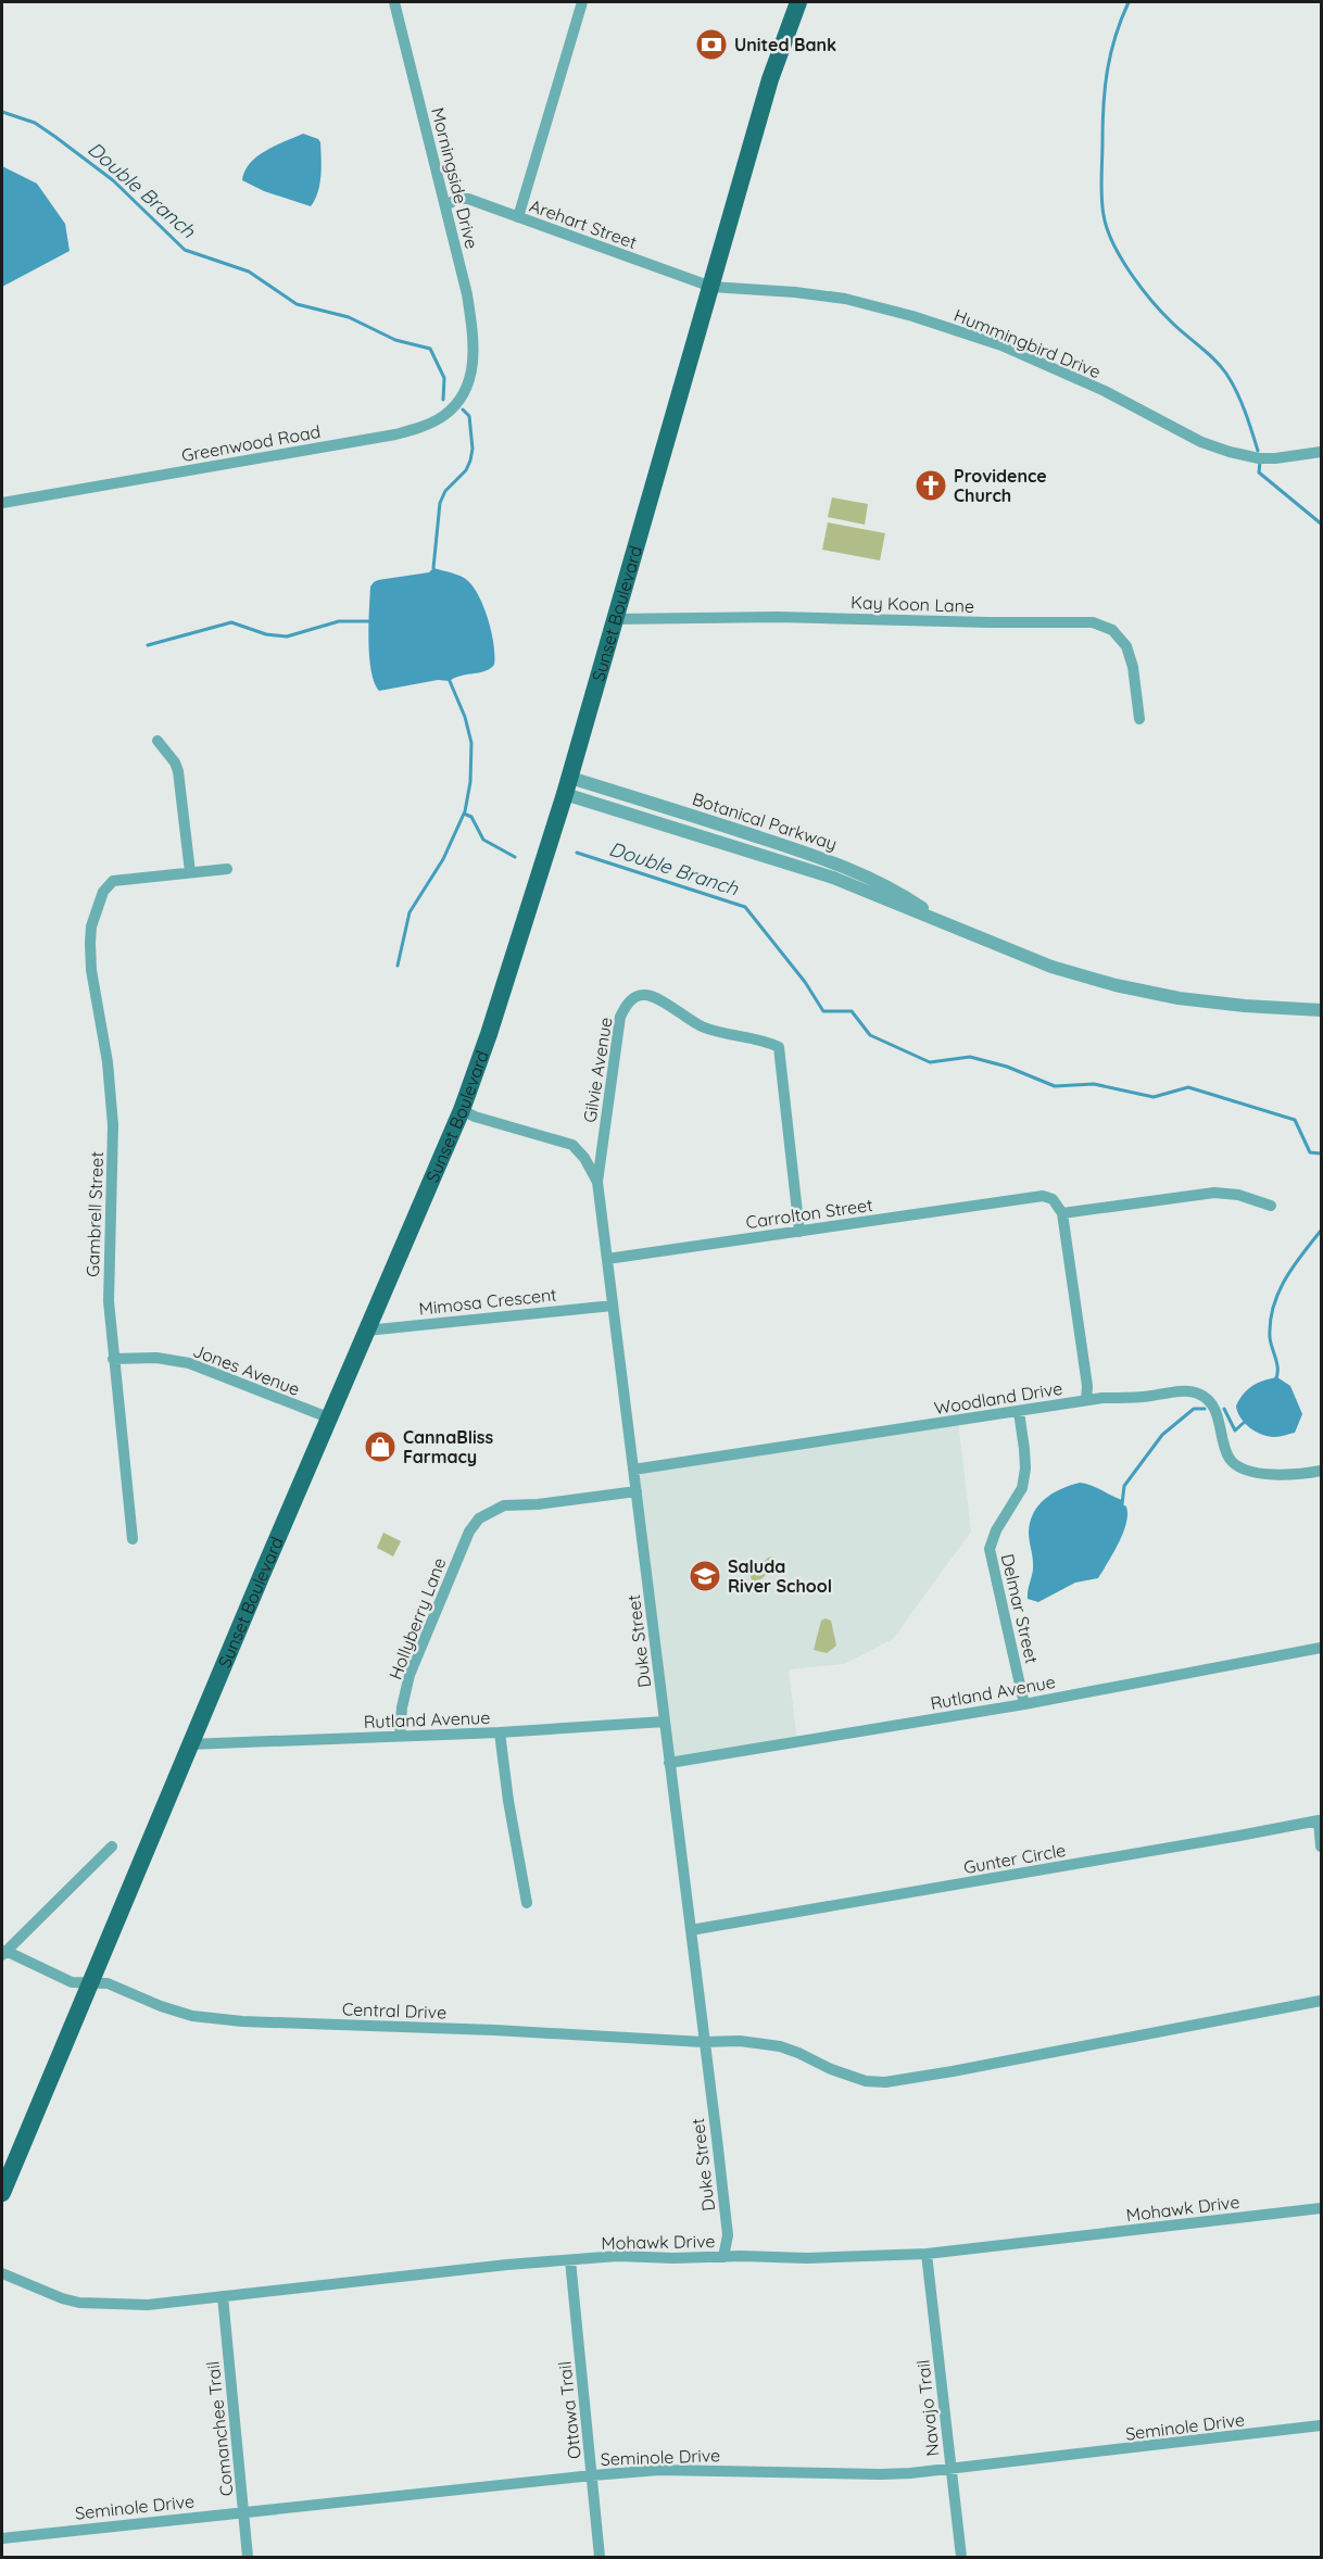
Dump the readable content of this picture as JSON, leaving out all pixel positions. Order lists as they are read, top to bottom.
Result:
{
  "streets": {
    "main road": ["Sunset Boulevard"],
    "street": [
      "Morningside Drive",
      "Arehart Street",
      "Hummingbird Drive",
      "Greenwood Road",
      "Kay Koon Lane",
      "Botanical Parkway",
      "Gilvie Avenue",
      "Carrolton Street",
      "Gambrell Street",
      "Mimosa Crescent",
      "Jones Avenue",
      "Woodland Drive",
      "Delmar Street",
      "Hollyberry Lane",
      "Duke Street",
      "Rutland Avenue",
      "Gunter Circle",
      "Central Drive",
      "Mohawk Drive",
      "Navajo Trail",
      "Ottawa Trail",
      "Seminole Drive",
      "Comanchee Trail"
    ]
  },
  "crossings": [
    ["Morningside Drive", "Arehart Street"],
    ["Morningside Drive", "Greenwood Road"],
    ["Arehart Street", "Hummingbird Drive"],
    ["Arehart Street", "Sunset Boulevard"],
    ["Hummingbird Drive", "Sunset Boulevard"],
    ["Kay Koon Lane", "Sunset Boulevard"],
    ["Sunset Boulevard", "Botanical Parkway"],
    ["Sunset Boulevard", "Mimosa Crescent"],
    ["Sunset Boulevard", "Jones Avenue"],
    ["Sunset Boulevard", "Duke Street"],
    ["Sunset Boulevard", "Rutland Avenue"],
    ["Sunset Boulevard", "Central Drive"],
    ["Gilvie Avenue", "Carrolton Street"],
    ["Gilvie Avenue", "Duke Street"],
    ["Carrolton Street", "Duke Street"],
    ["Gambrell Street", "Jones Avenue"],
    ["Mimosa Crescent", "Duke Street"],
    ["Woodland Drive", "Delmar Street"],
    ["Woodland Drive", "Duke Street"],
    ["Delmar Street", "Rutland Avenue"],
    ["Hollyberry Lane", "Duke Street"],
    ["Hollyberry Lane", "Rutland Avenue"],
    ["Duke Street", "Rutland Avenue"],
    ["Duke Street", "Gunter Circle"],
    ["Duke Street", "Central Drive"],
    ["Duke Street", "Mohawk Drive"],
    ["Mohawk Drive", "Navajo Trail"],
    ["Mohawk Drive", "Ottawa Trail"],
    ["Mohawk Drive", "Comanchee Trail"],
    ["Navajo Trail", "Seminole Drive"],
    ["Ottawa Trail", "Seminole Drive"],
    ["Seminole Drive", "Comanchee Trail"]
  ],
  "water": ["Double Branch"],
  "places": {
    "bank": ["United Bank"],
    "church": ["Providence Church"],
    "shop": ["CannaBliss Farmacy"],
    "school or university": ["Saluda River School"]
  }
}
